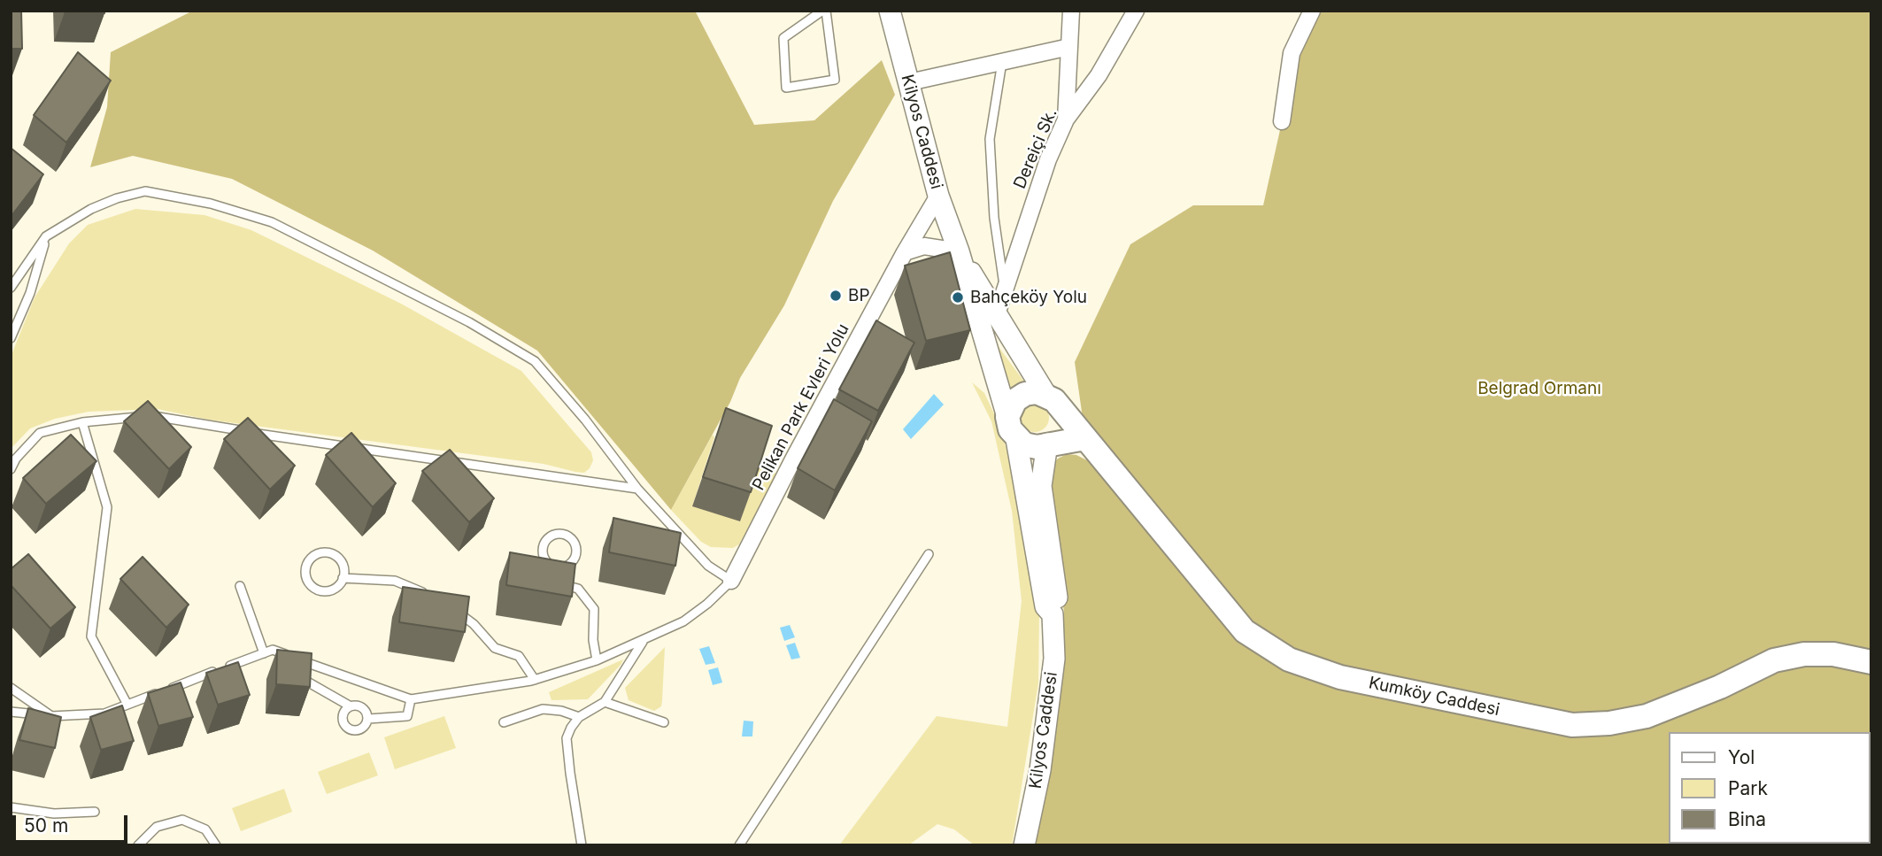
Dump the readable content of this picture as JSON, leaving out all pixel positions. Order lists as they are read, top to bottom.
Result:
{
  "streets": {
    "main road": ["Kumköy Caddesi"],
    "street": ["Kilyos Caddesi", "Dereiçi Sk.", "Pelikan Park Evleri Yolu"]
  },
  "crossings": [
    ["Kilyos Caddesi", "Pelikan Park Evleri Yolu"]
  ],
  "parks": ["Belgrad Ormanı"],
  "places": ["BP", "Bahçeköy Yolu"],
  "legend": ["Yol", "Park", "Bina"],
  "scale_bar": "50 m"
}
